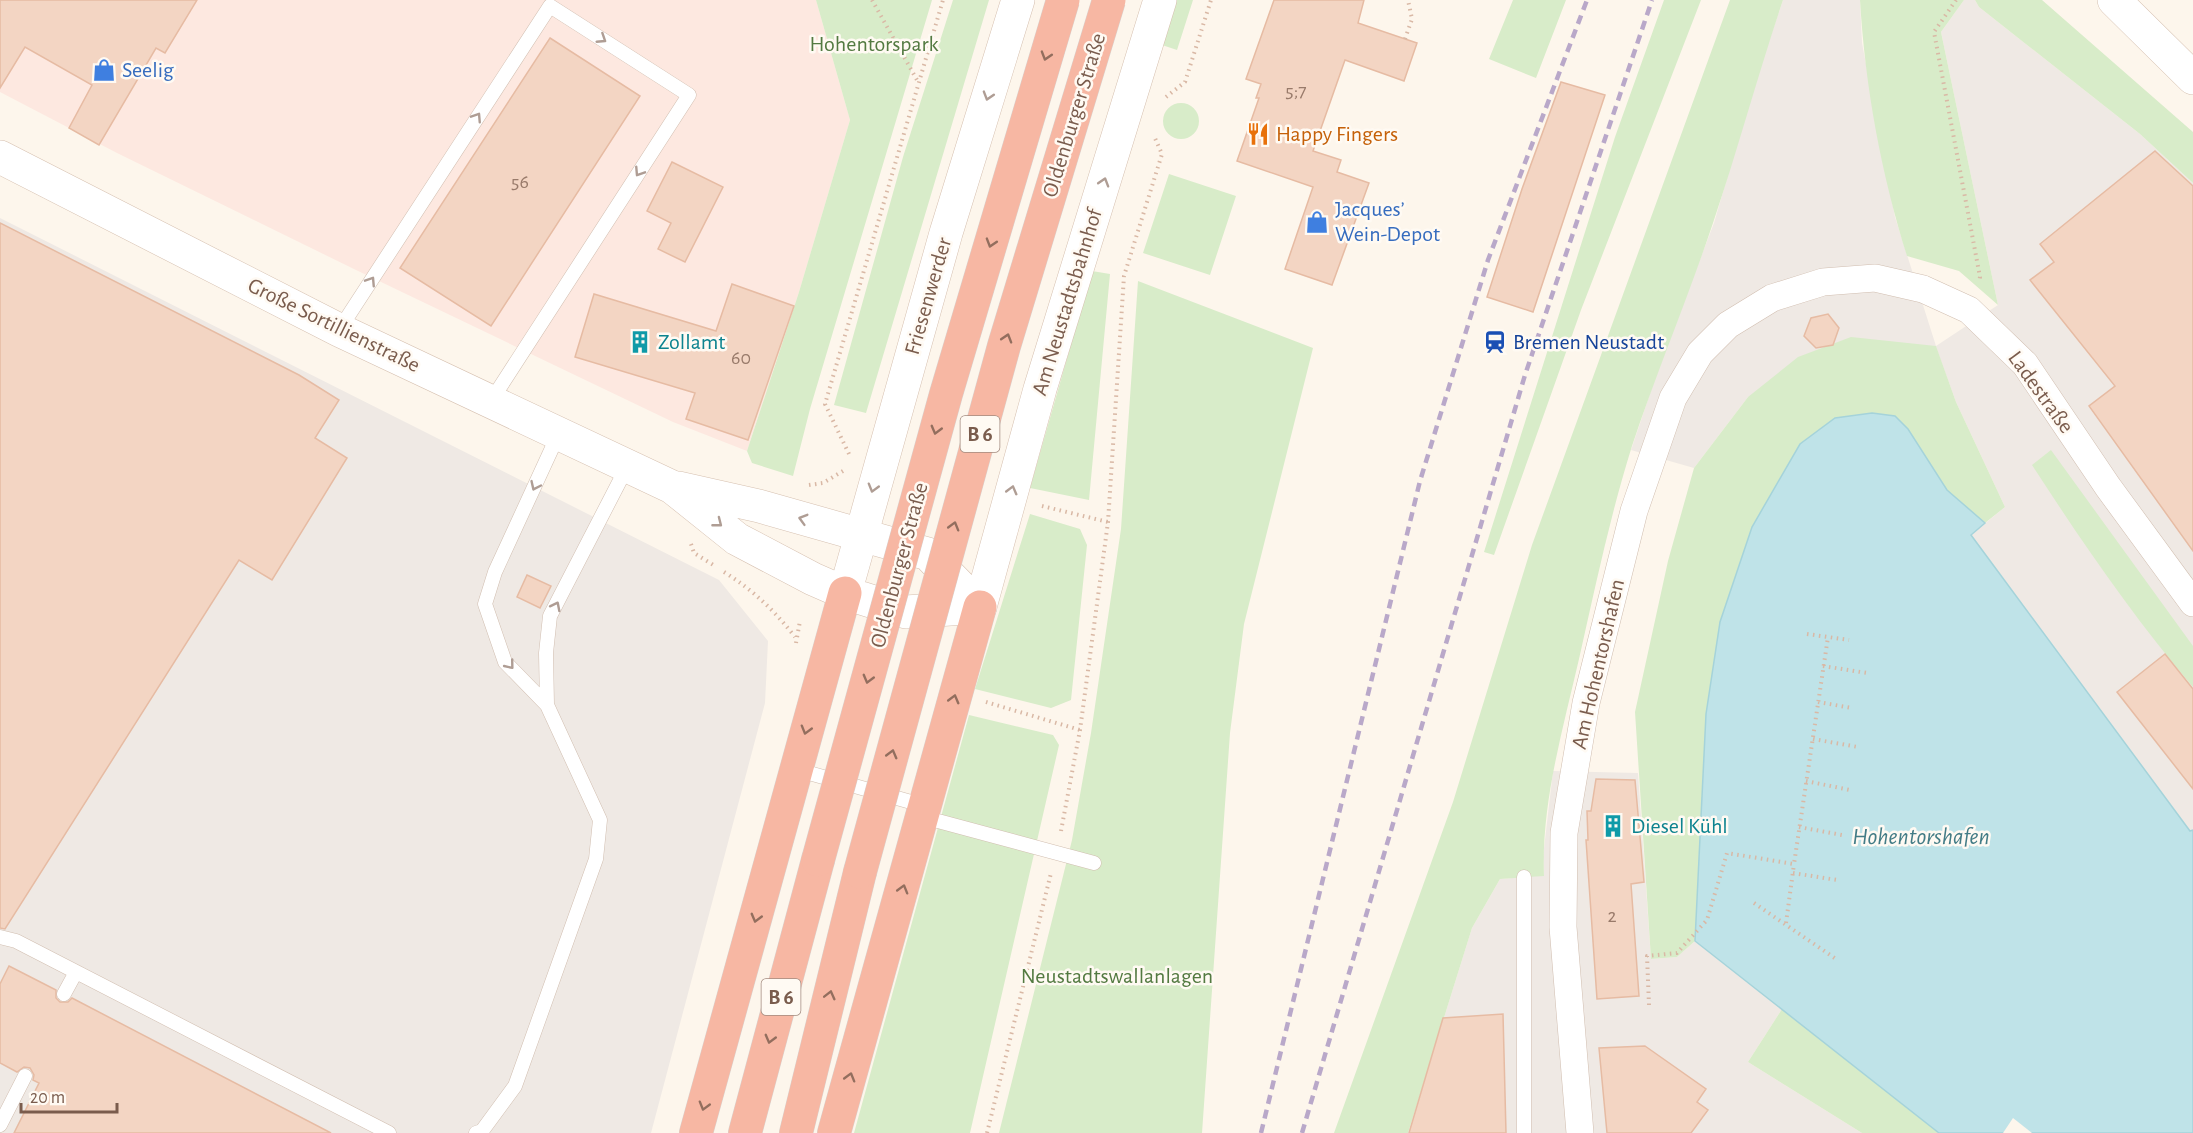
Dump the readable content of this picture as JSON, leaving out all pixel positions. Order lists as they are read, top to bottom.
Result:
{
  "streets": {
    "highway": ["Oldenburger Straße", "B 6"],
    "main road": ["Friesenwerder", "Am Neustadtsbahnhof", "Große Sortillienstraße"],
    "street": ["Ladestraße", "Am Hohentorshafen"]
  },
  "crossings": [
    ["Friesenwerder", "Große Sortillienstraße"],
    ["Am Neustadtsbahnhof", "Große Sortillienstraße"],
    ["Ladestraße", "Am Hohentorshafen"]
  ],
  "one_way": ["Friesenwerder", "Am Neustadtsbahnhof"],
  "water": ["Hohentorshafen"],
  "parks": ["Hohentorspark", "Neustadtswallanlagen"],
  "places": {
    "shop": ["Seelig", "Jacques’ Wein-Depot"],
    "restaurant": ["Happy Fingers"],
    "building": ["Zollamt", "Diesel Kühl"],
    "station": ["Bremen Neustadt"]
  },
  "house_numbers": [
    "5;7",
    "56",
    "60",
    "2"
  ],
  "scale_bar": "20 m"
}
